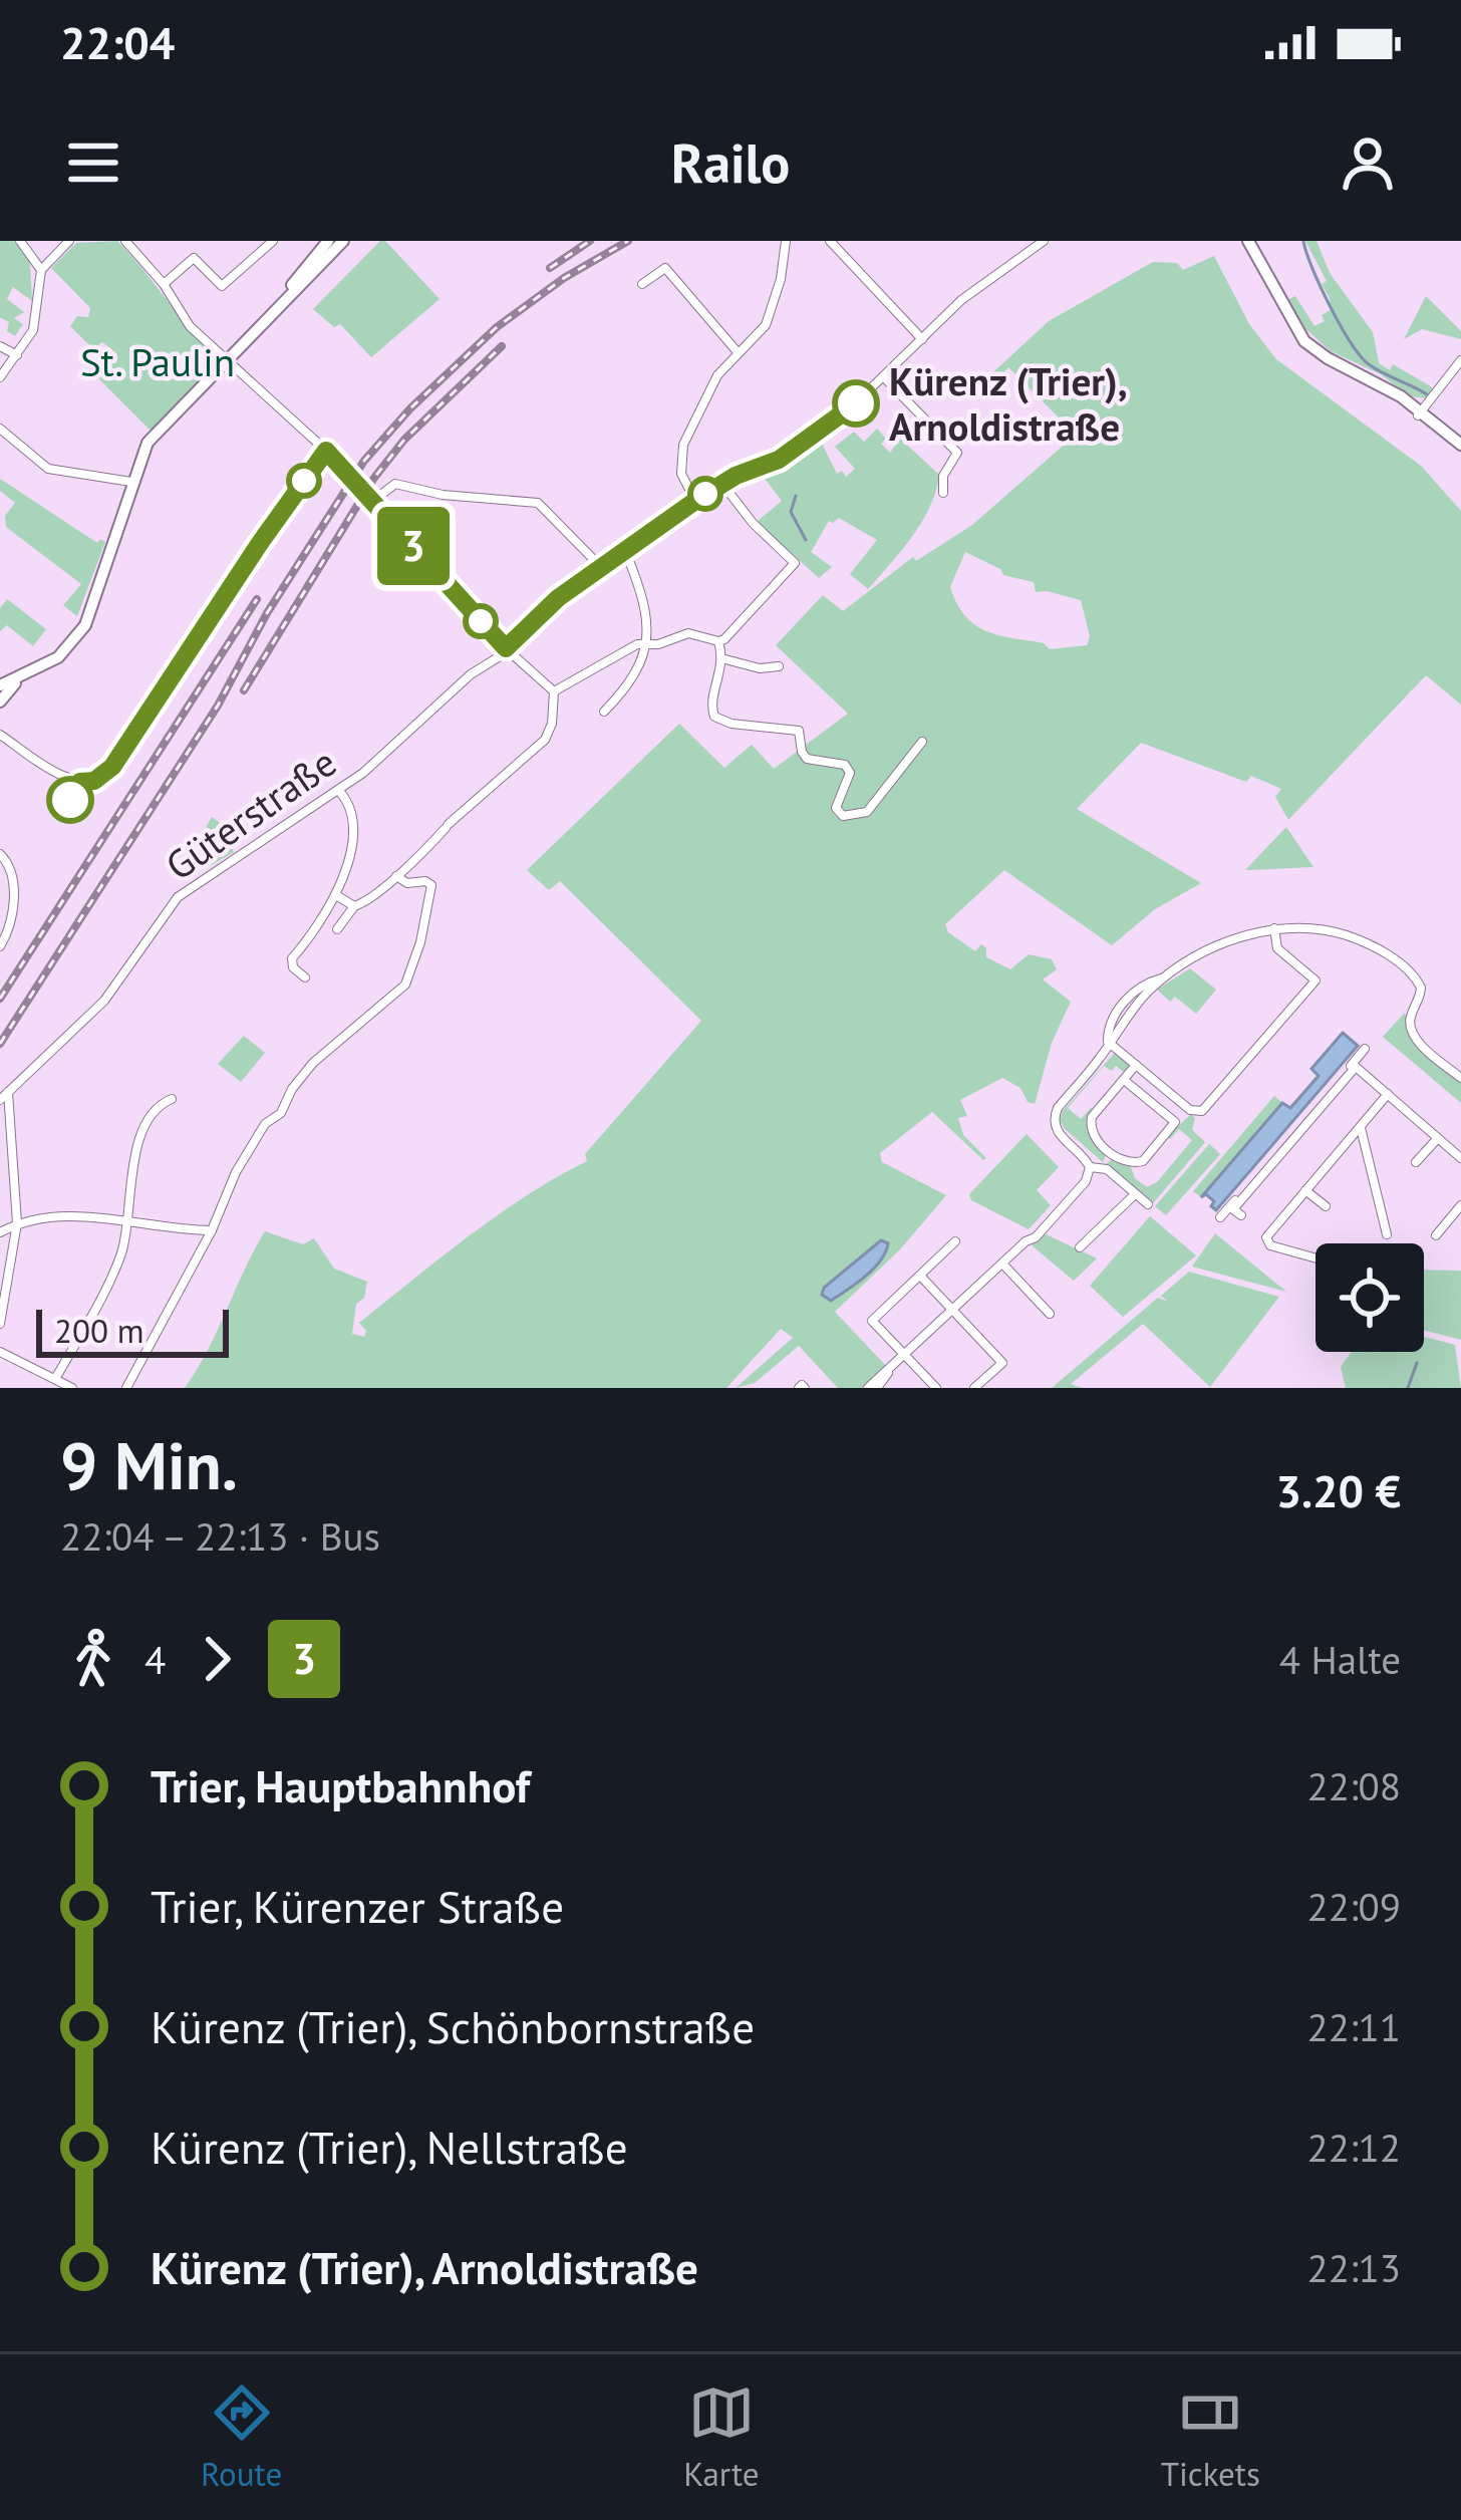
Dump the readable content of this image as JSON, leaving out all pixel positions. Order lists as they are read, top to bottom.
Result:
{
  "streets": {
    "street": ["Güterstraße"]
  },
  "parks": ["St. Paulin"],
  "places": ["Kürenz (Trier), Arnoldistraße"],
  "lines": ["bus line 3"],
  "scale_bar": "200 m",
  "page": {
    "status": "22:04",
    "header": "Railo",
    "on_map": "3",
    "scale": "200 m",
    "heading": ["9 Min.", "22:04 – 22:13 · Bus", "3.20 €"],
    "legs": ["4", "3", "4 Halte"],
    "list": [
      {
        "name": "Trier, Hauptbahnhof",
        "value": "22:08"
      },
      {
        "name": "Trier, Kürenzer Straße",
        "value": "22:09"
      },
      {
        "name": "Kürenz (Trier), Schönbornstraße",
        "value": "22:11"
      },
      {
        "name": "Kürenz (Trier), Nellstraße",
        "value": "22:12"
      },
      {
        "name": "Kürenz (Trier), Arnoldistraße",
        "value": "22:13"
      }
    ],
    "tabs": ["Route", "Karte", "Tickets"]
  }
}
